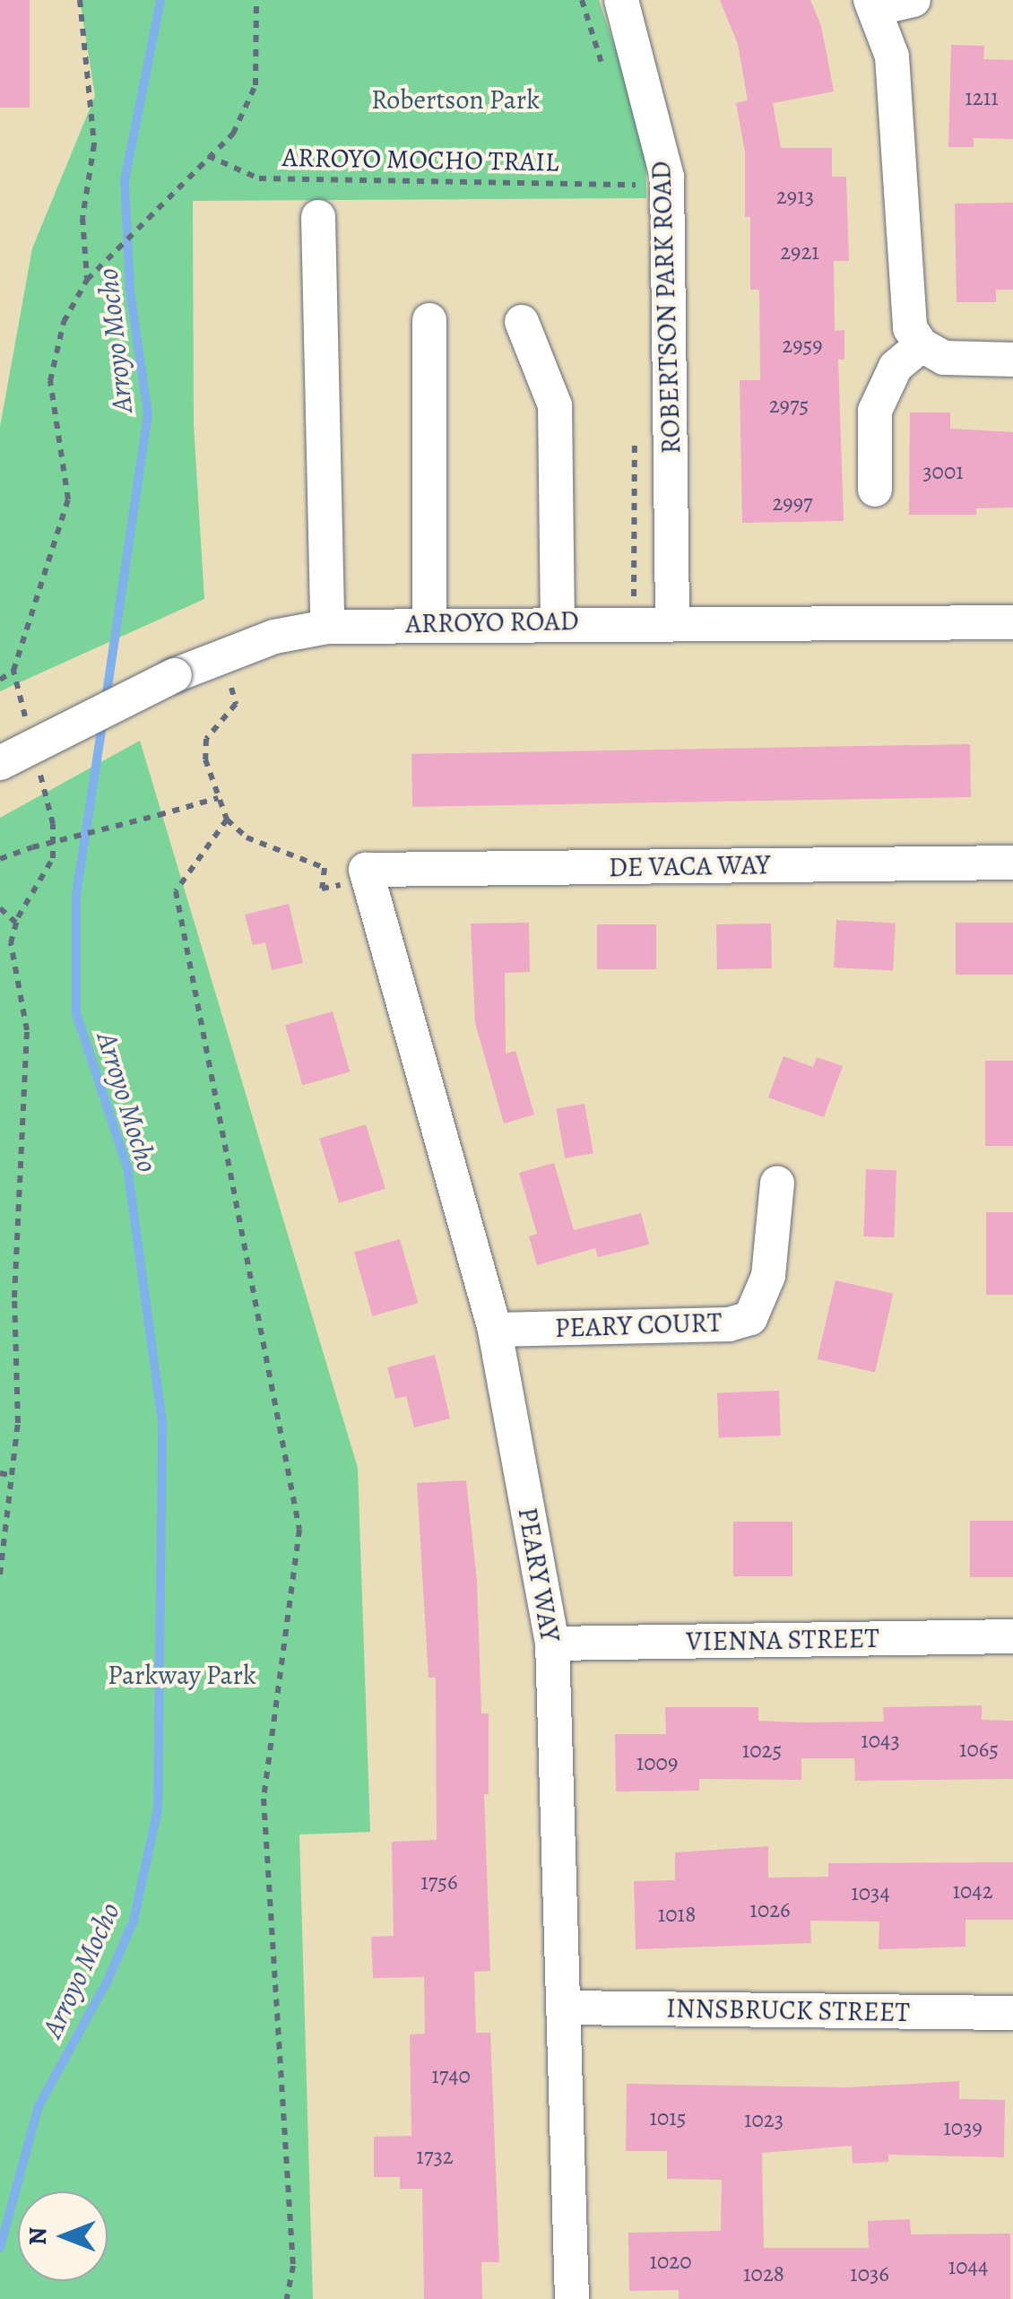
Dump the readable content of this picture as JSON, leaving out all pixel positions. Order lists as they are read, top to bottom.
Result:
{
  "streets": {
    "street": [
      "ROBERTSON PARK ROAD",
      "ARROYO ROAD",
      "DE VACA WAY",
      "PEARY COURT",
      "PEARY WAY",
      "VIENNA STREET",
      "INNSBRUCK STREET"
    ],
    "path": ["ARROYO MOCHO TRAIL"]
  },
  "crossings": [
    ["ROBERTSON PARK ROAD", "ARROYO ROAD"],
    ["DE VACA WAY", "PEARY WAY"],
    ["PEARY COURT", "PEARY WAY"],
    ["PEARY WAY", "VIENNA STREET"],
    ["PEARY WAY", "INNSBRUCK STREET"]
  ],
  "water": ["Arroyo Mocho"],
  "parks": ["Robertson Park", "Parkway Park"],
  "house_numbers": [
    "1211",
    "2913",
    "2921",
    "2959",
    "2975",
    "3001",
    "2997",
    "1043",
    "1065",
    "1025",
    "1009",
    "1756",
    "1042",
    "1034",
    "1026",
    "1018",
    "1740",
    "1015",
    "1023",
    "1039",
    "1732",
    "1020",
    "1044",
    "1028",
    "1036"
  ],
  "north": "left"
}
